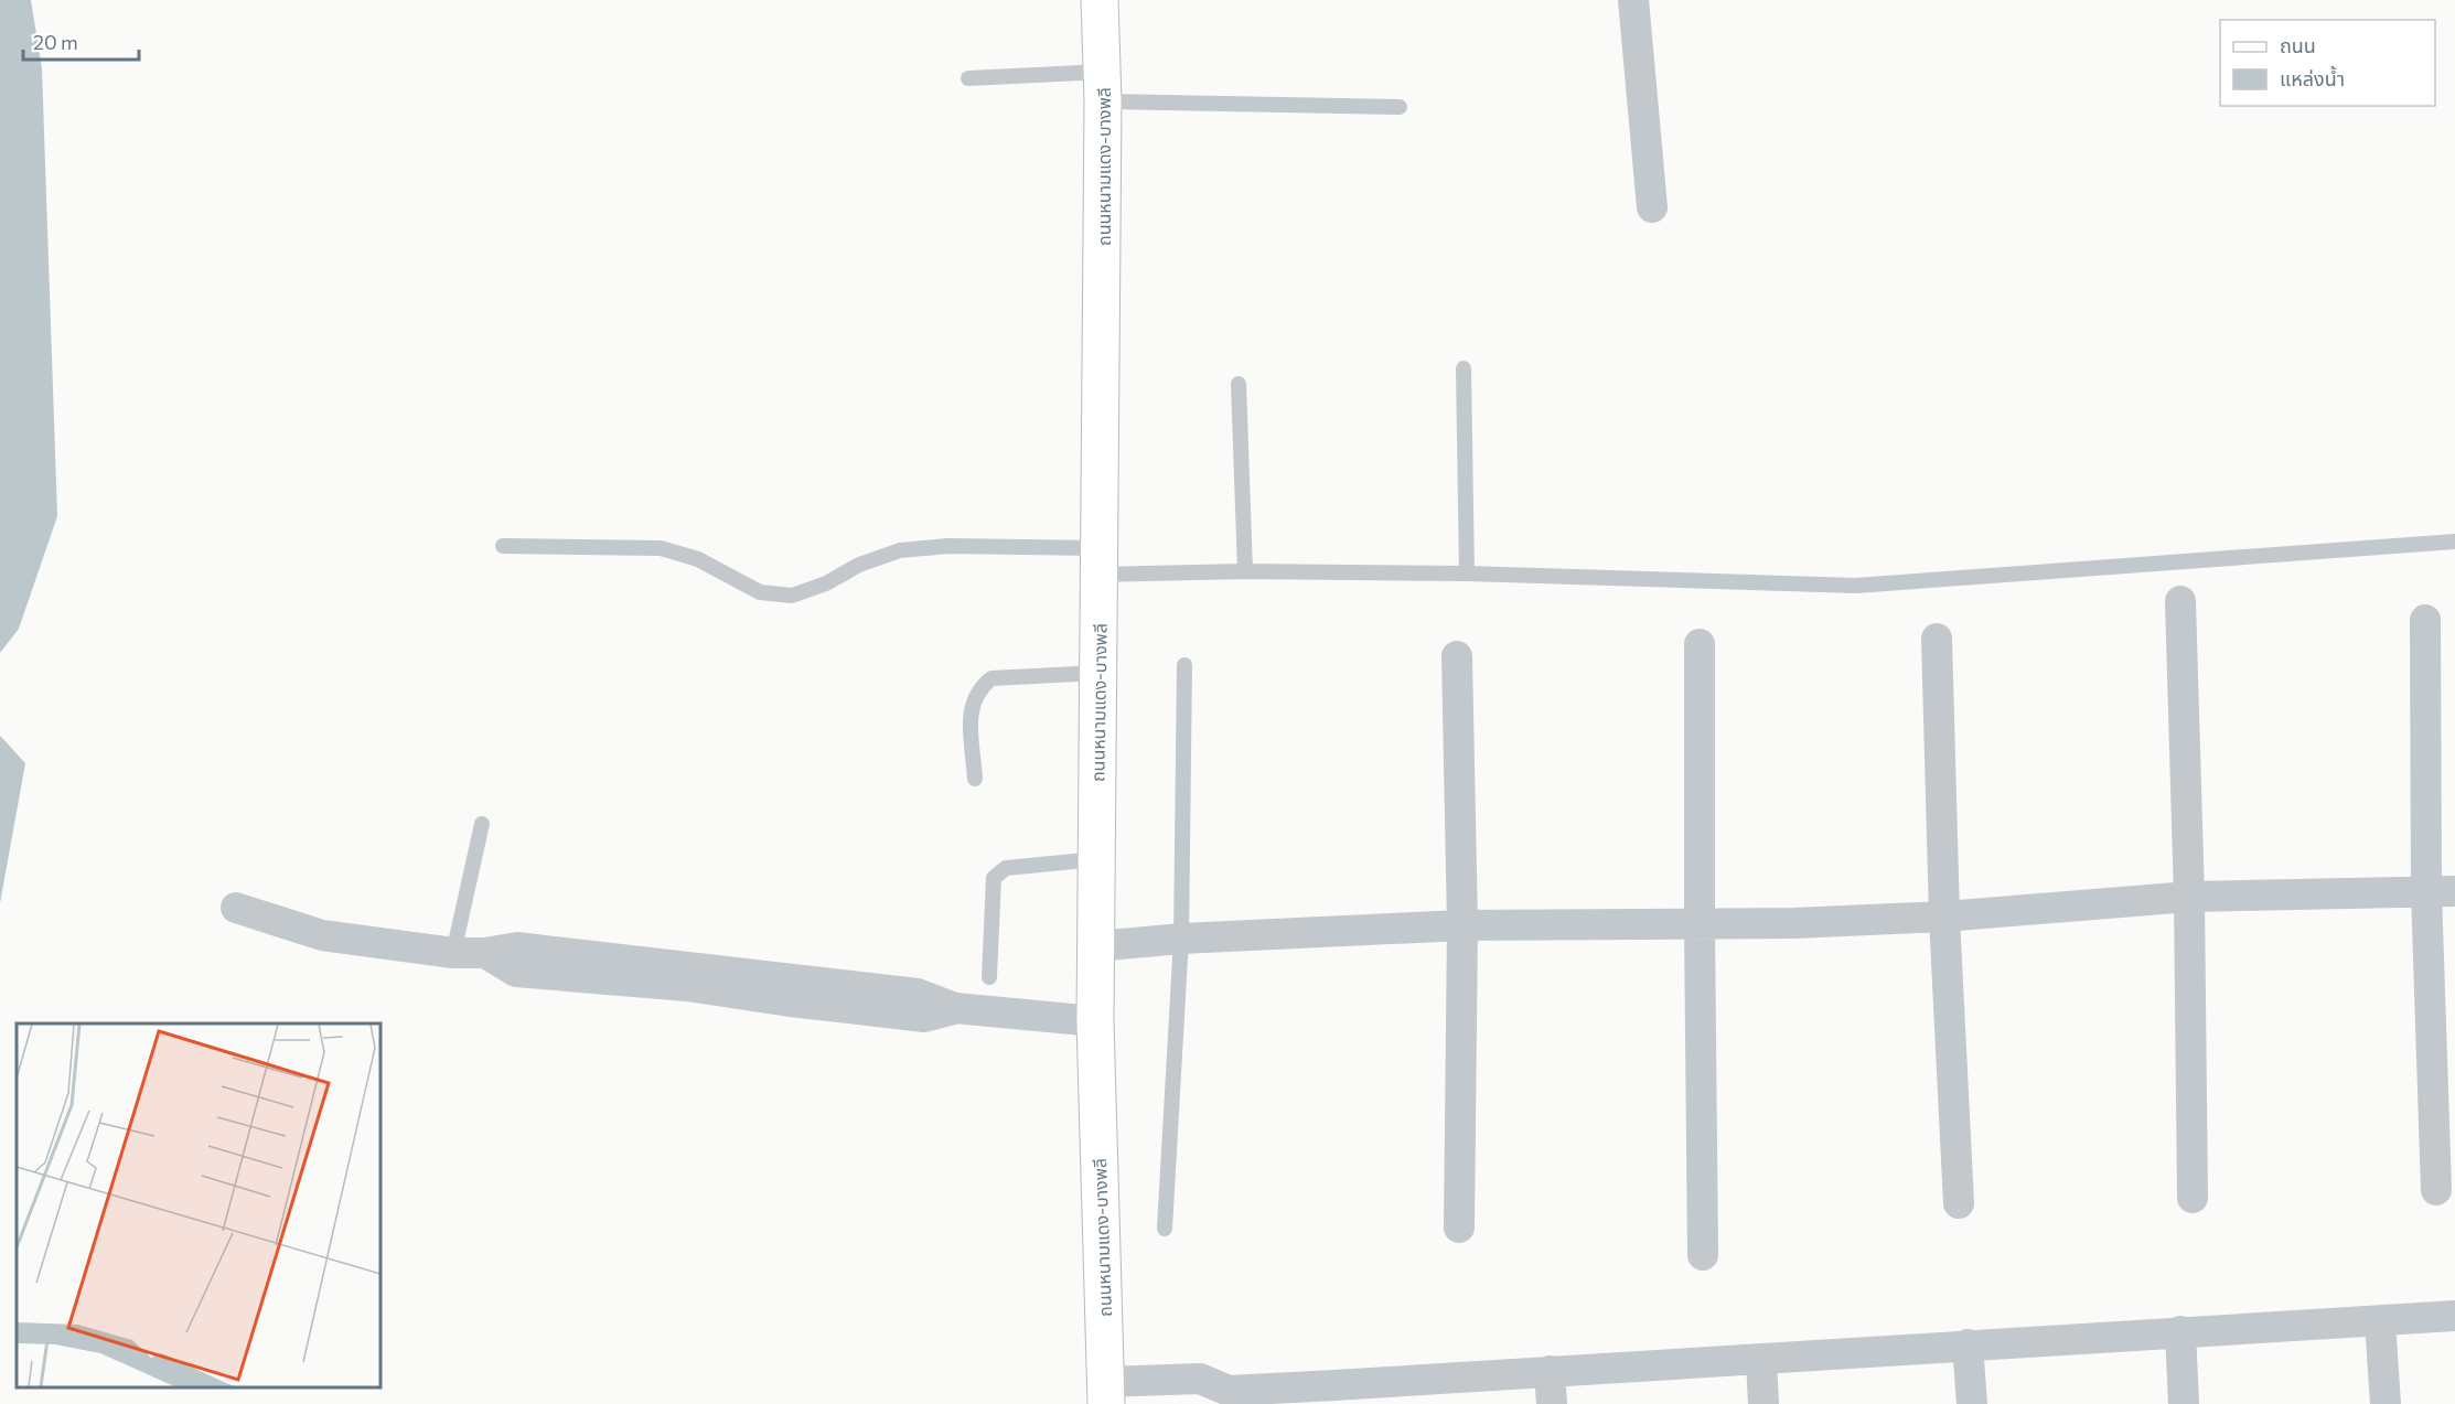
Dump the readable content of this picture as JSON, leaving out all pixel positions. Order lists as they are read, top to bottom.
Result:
{
  "streets": {
    "main road": ["ถนนหนามแดง-บางพลี"]
  },
  "legend": ["ถนน", "แหล่งน้ำ"],
  "scale_bar": "20 m"
}
